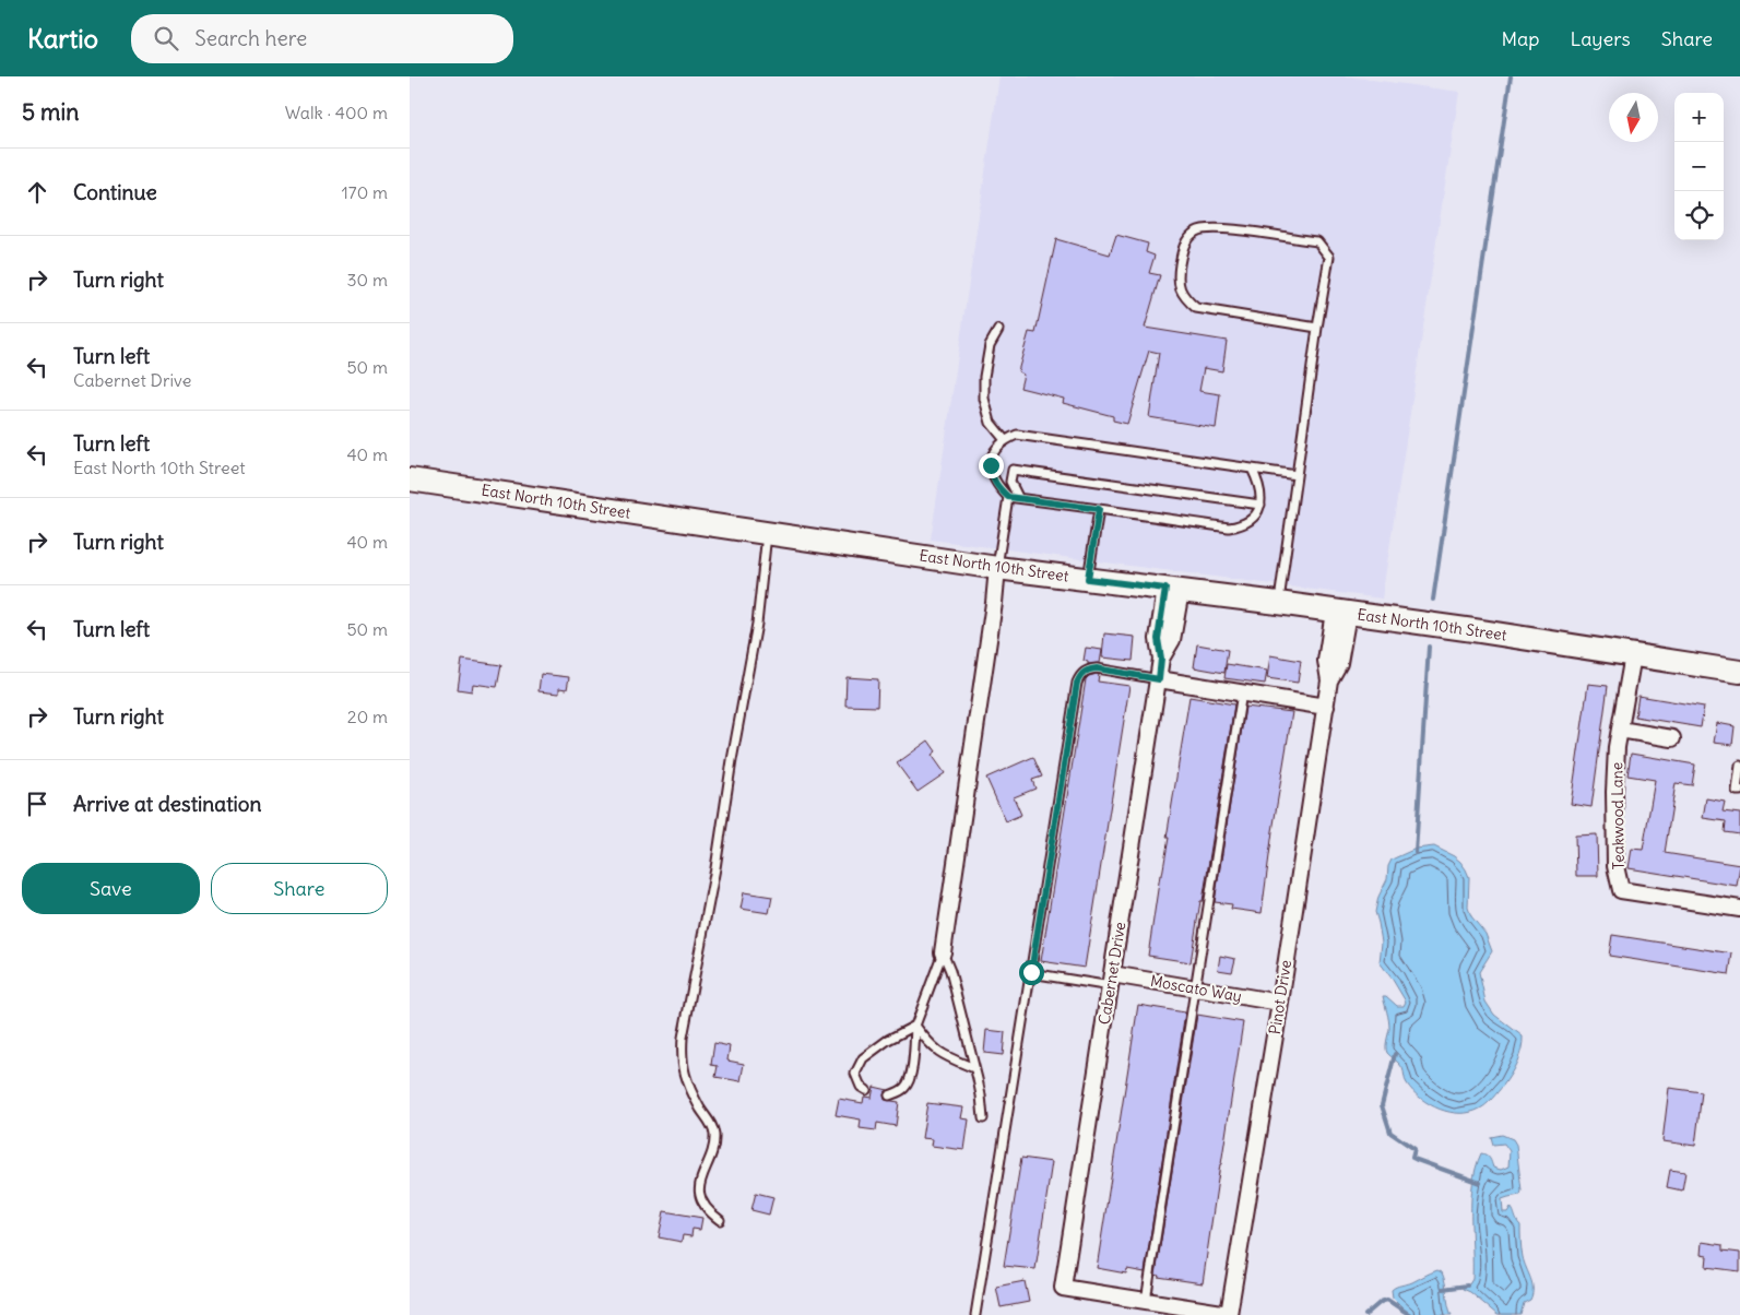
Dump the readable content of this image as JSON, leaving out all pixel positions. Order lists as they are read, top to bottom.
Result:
{
  "streets": {
    "main road": ["East North 10th Street"],
    "street": [
      "Teakwood Lane",
      "Cabernet Drive",
      "Moscato Way",
      "Pinot Drive"
    ]
  },
  "crossings": [
    ["East North 10th Street", "Teakwood Lane"],
    ["East North 10th Street", "Cabernet Drive"],
    ["East North 10th Street", "Pinot Drive"],
    ["Cabernet Drive", "Moscato Way"],
    ["Moscato Way", "Pinot Drive"]
  ],
  "north": "bottom",
  "page": {
    "header": "Kartio",
    "search": "Search here",
    "nav": ["Map", "Layers", "Share"],
    "heading": ["5 min", "Walk · 400 m"],
    "map_buttons": ["+", "−"],
    "list": [
      ["Continue", "170 m"],
      ["Turn right", "30 m"],
      ["Turn left", "Cabernet Drive", "50 m"],
      ["Turn left", "East North 10th Street", "40 m"],
      ["Turn right", "40 m"],
      ["Turn left", "50 m"],
      ["Turn right", "20 m"],
      "Arrive at destination"
    ],
    "buttons": ["Save", "Share"]
  }
}
